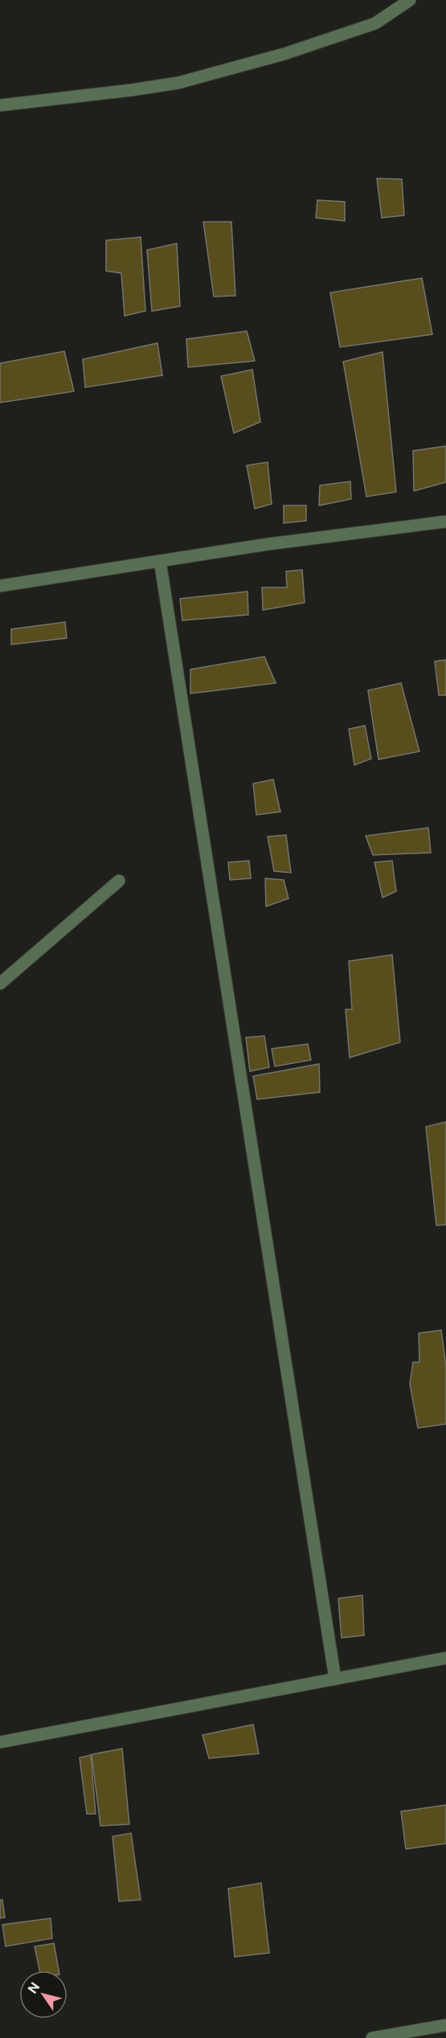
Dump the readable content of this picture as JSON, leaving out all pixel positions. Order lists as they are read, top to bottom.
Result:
{
  "north": "top left"
}
